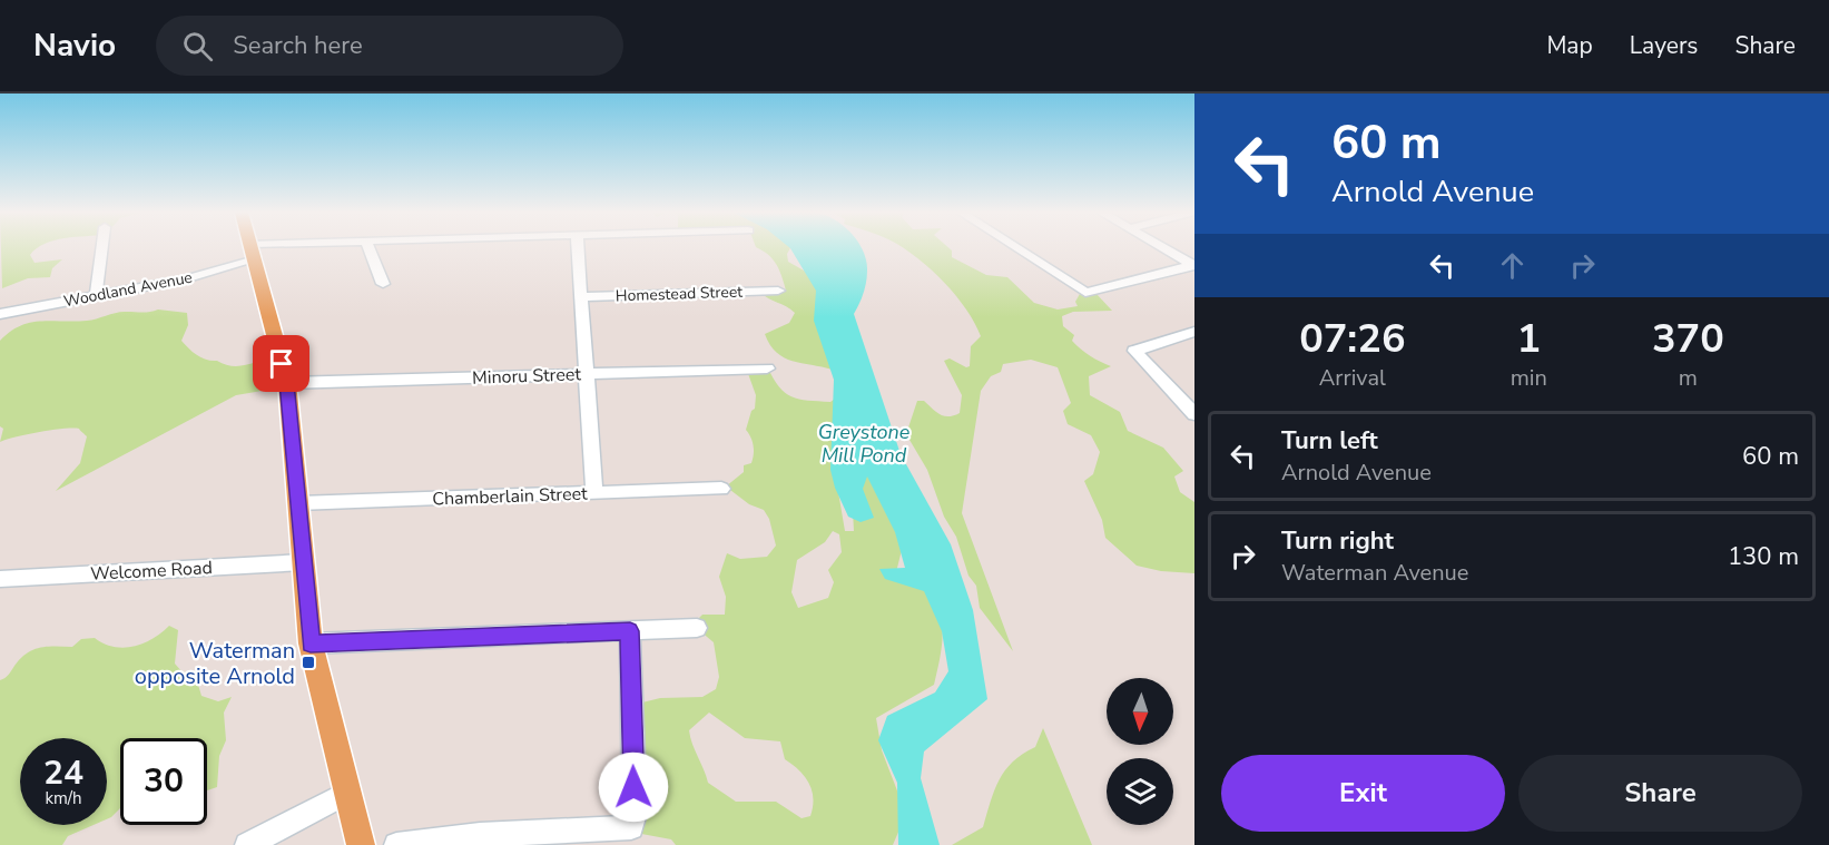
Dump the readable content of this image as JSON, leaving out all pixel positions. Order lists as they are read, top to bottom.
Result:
{
  "streets": {
    "street": [
      "Woodland Avenue",
      "Homestead Street",
      "Minoru Street",
      "Chamberlain Street",
      "Welcome Road"
    ]
  },
  "water": ["Greystone Mill Pond"],
  "places": {
    "transit": ["Waterman opposite Arnold"]
  },
  "north": "bottom",
  "page": {
    "header": "Navio",
    "search": "Search here",
    "nav": ["Map", "Layers", "Share"],
    "turn": ["60 m", "Arnold Avenue"],
    "eta": [
      "07:26",
      "Arrival",
      "1",
      "min",
      "370",
      "m"
    ],
    "list": [
      {
        "name": "Turn left",
        "note": "Arnold Avenue",
        "value": "60 m"
      },
      {
        "name": "Turn right",
        "note": "Waterman Avenue",
        "value": "130 m"
      }
    ],
    "speed": "24 km/h",
    "limit": "30",
    "buttons": ["Exit", "Share"]
  }
}
